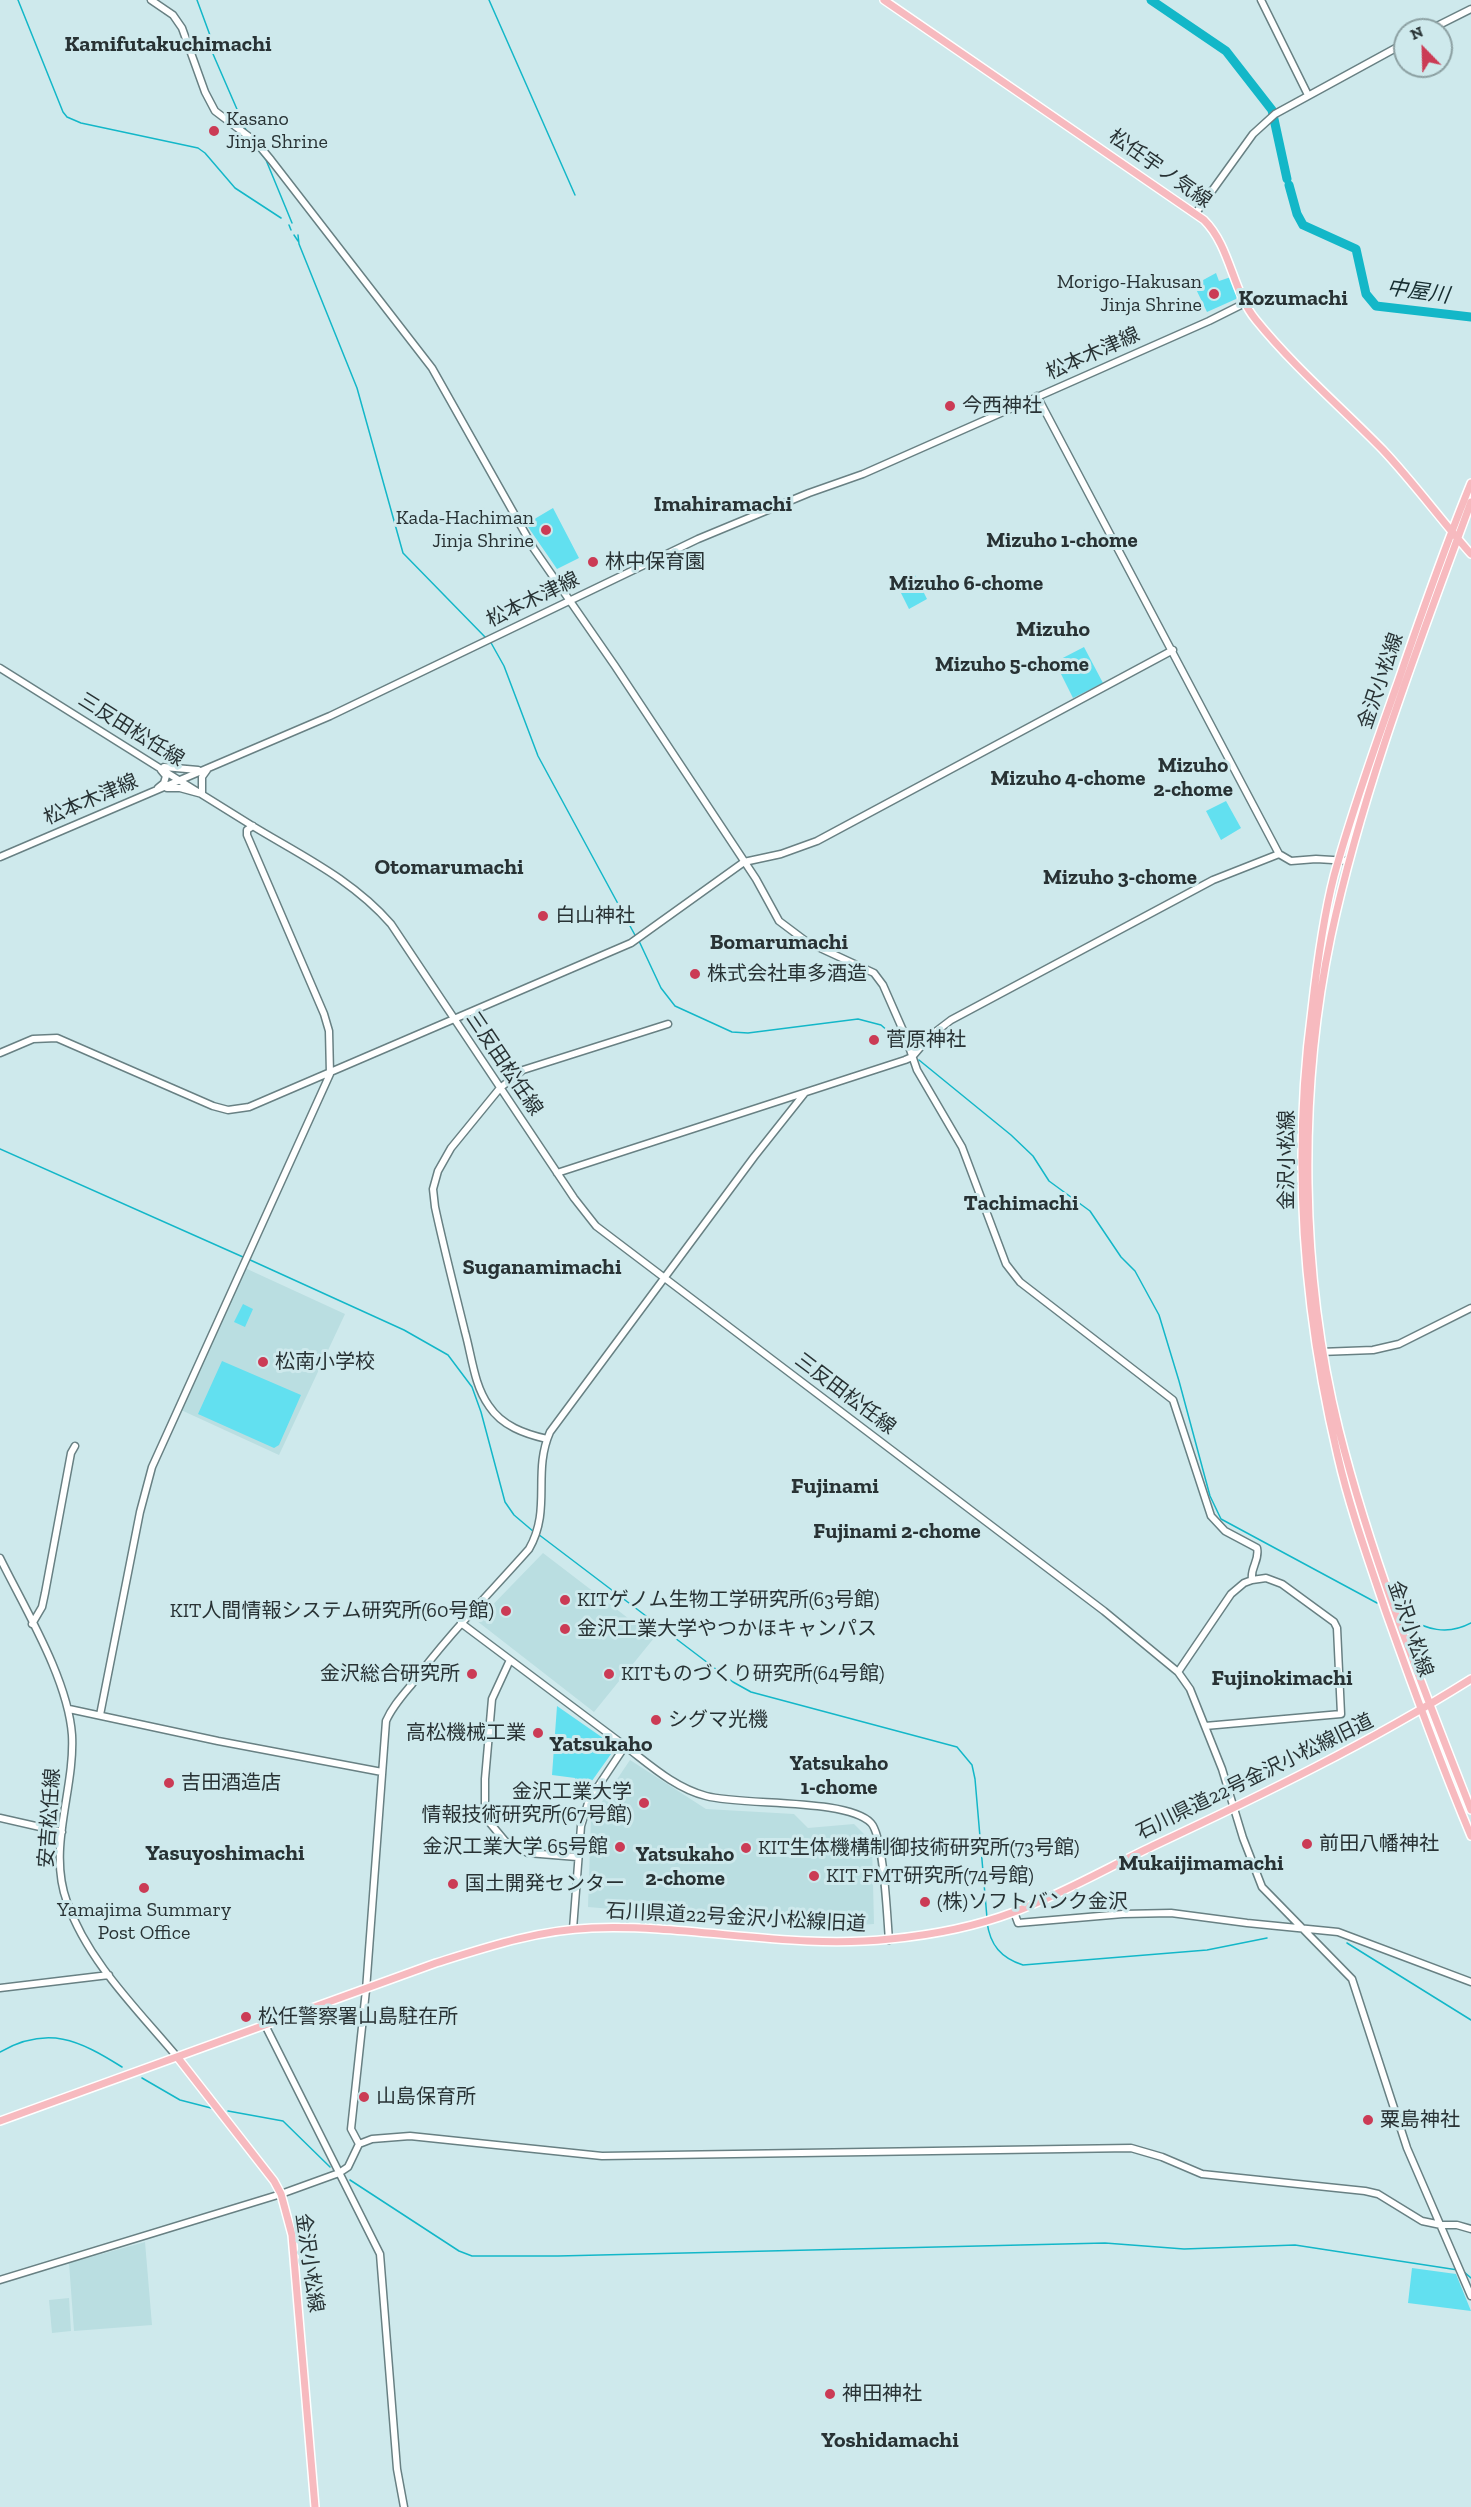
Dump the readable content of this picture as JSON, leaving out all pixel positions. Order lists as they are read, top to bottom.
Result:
{
  "streets": {
    "main road": ["松任宇ノ気線", "金沢小松線", "石川県道22号金沢小松線旧道"],
    "street": ["松本木津線", "三反田松任線", "安吉松任線"]
  },
  "crossings": [
    ["松任宇ノ気線", "松本木津線"],
    ["松任宇ノ気線", "金沢小松線"],
    ["松本木津線", "三反田松任線"],
    ["金沢小松線", "石川県道22号金沢小松線旧道"],
    ["金沢小松線", "安吉松任線"],
    ["三反田松任線", "石川県道22号金沢小松線旧道"],
    ["石川県道22号金沢小松線旧道", "安吉松任線"]
  ],
  "districts": [
    "Kamifutakuchimachi",
    "Kozumachi",
    "Imahiramachi",
    "Mizuho 1-chome",
    "Mizuho 6-chome",
    "Mizuho",
    "Mizuho 5-chome",
    "Mizuho 2-chome",
    "Mizuho 4-chome",
    "Otomarumachi",
    "Mizuho 3-chome",
    "Bomarumachi",
    "Tachimachi",
    "Suganamimachi",
    "Fujinami",
    "Fujinami 2-chome",
    "Fujinokimachi",
    "Yatsukaho",
    "Yatsukaho 1-chome",
    "Yasuyoshimachi",
    "Yatsukaho 2-chome",
    "Mukaijimamachi",
    "Yoshidamachi"
  ],
  "water": ["中屋川"],
  "places": [
    "Kasano Jinja Shrine",
    "Morigo-Hakusan Jinja Shrine",
    "今西神社",
    "Kada-Hachiman Jinja Shrine",
    "林中保育園",
    "白山神社",
    "株式会社車多酒造",
    "菅原神社",
    "松南小学校",
    "KITゲノム生物工学研究所(63号館)",
    "KIT人間情報システム研究所(60号館)",
    "金沢工業大学やつかほキャンパス",
    "金沢総合研究所",
    "KITものづくり研究所(64号館)",
    "シグマ光機",
    "高松機械工業",
    "吉田酒造店",
    "金沢工業大学 情報技術研究所(67号館)",
    "前田八幡神社",
    "金沢工業大学 65号館",
    "KIT生体機構制御技術研究所(73号館)",
    "KIT FMT研究所(74号館)",
    "国土開発センター",
    "Yamajima Summary Post Office",
    "(株)ソフトバンク金沢",
    "松任警察署山島駐在所",
    "山島保育所",
    "粟島神社",
    "神田神社"
  ],
  "north": "top left"
}
